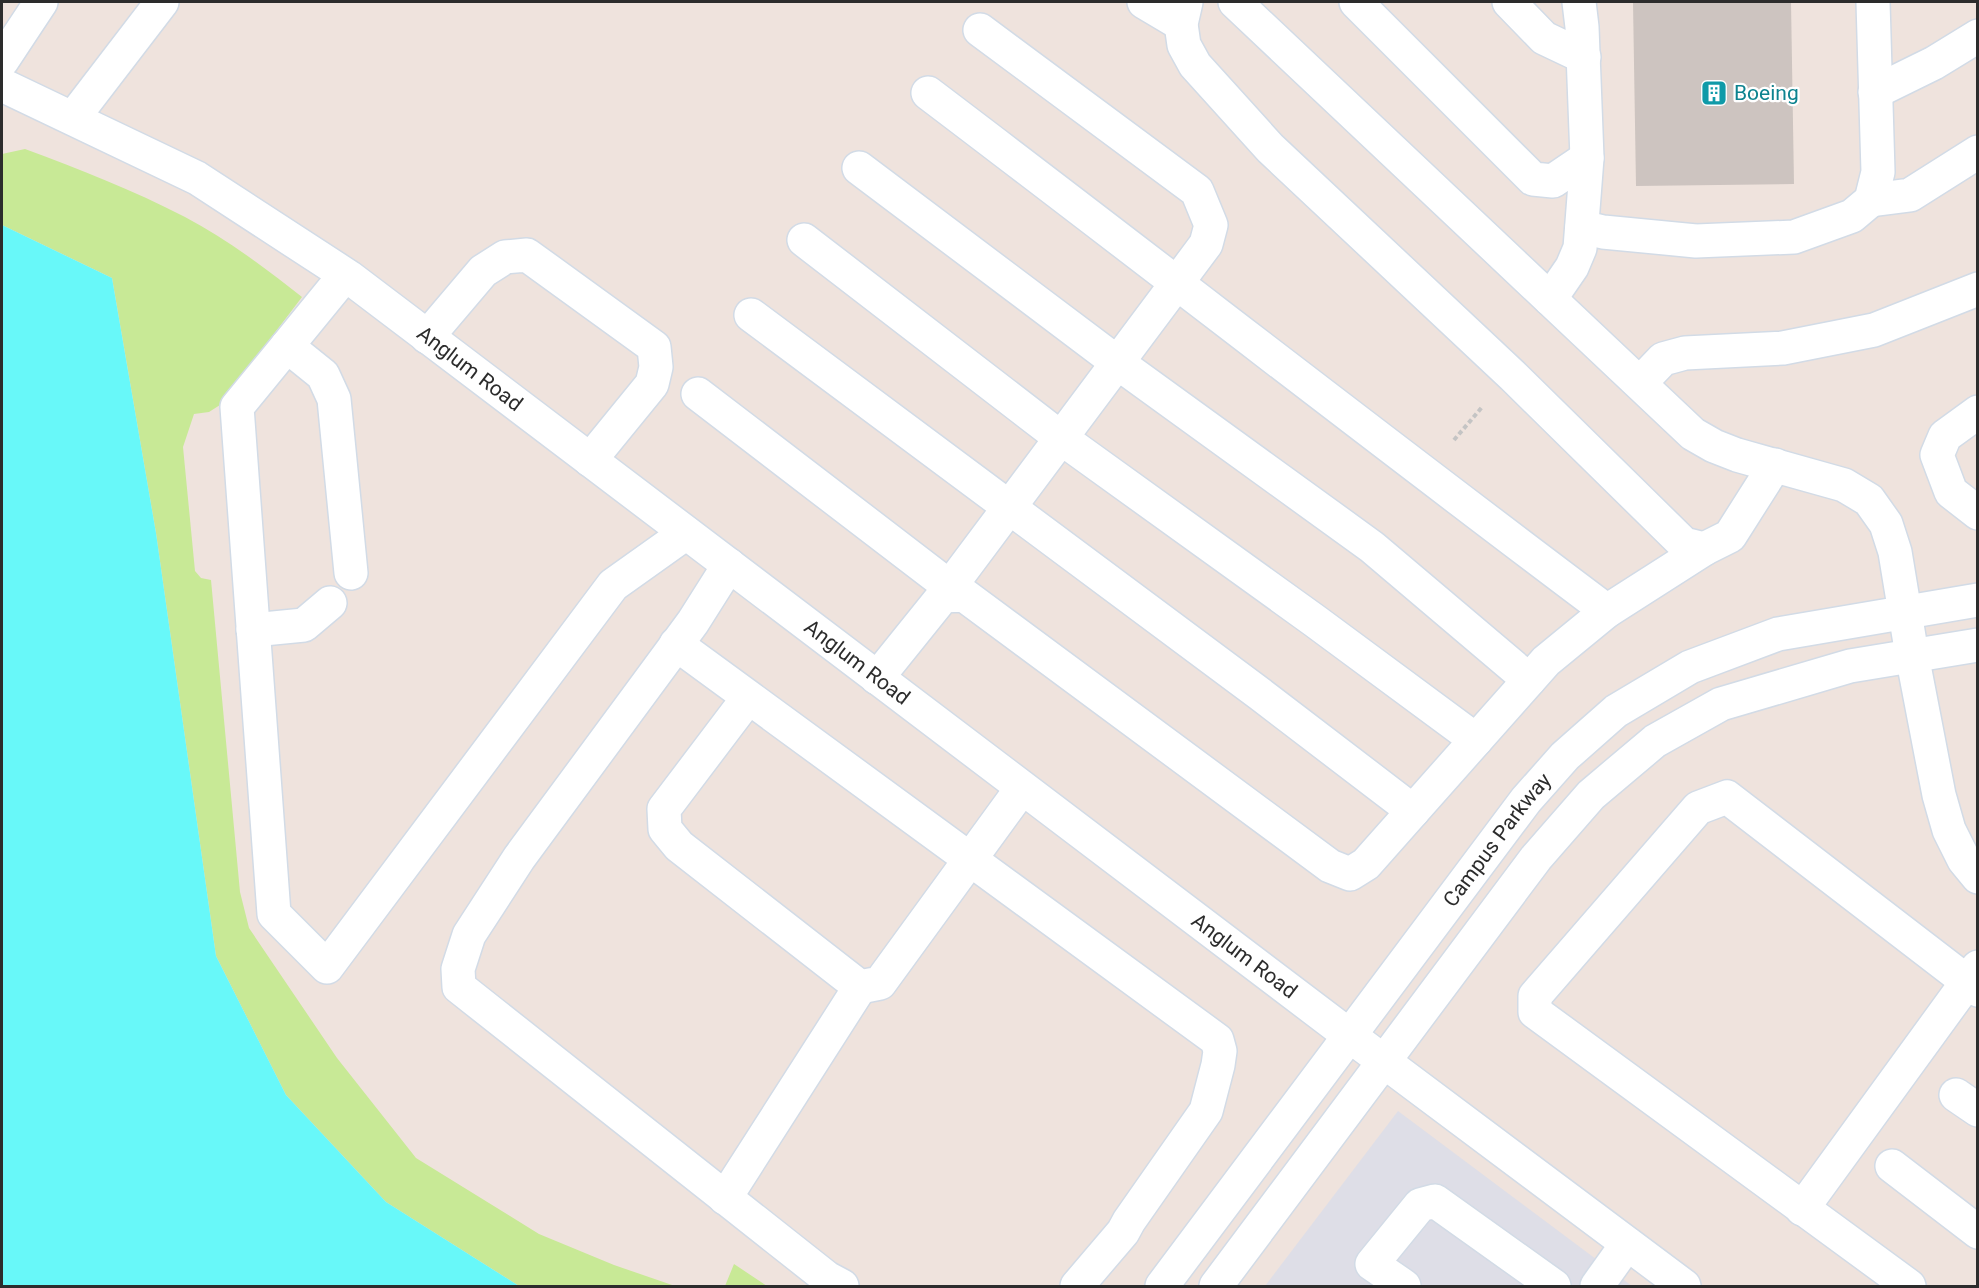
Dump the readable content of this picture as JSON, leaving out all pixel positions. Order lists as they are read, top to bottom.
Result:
{
  "streets": {
    "street": ["Anglum Road", "Campus Parkway"]
  },
  "crossings": [
    ["Anglum Road", "Campus Parkway"]
  ],
  "places": {
    "building": ["Boeing"]
  }
}
